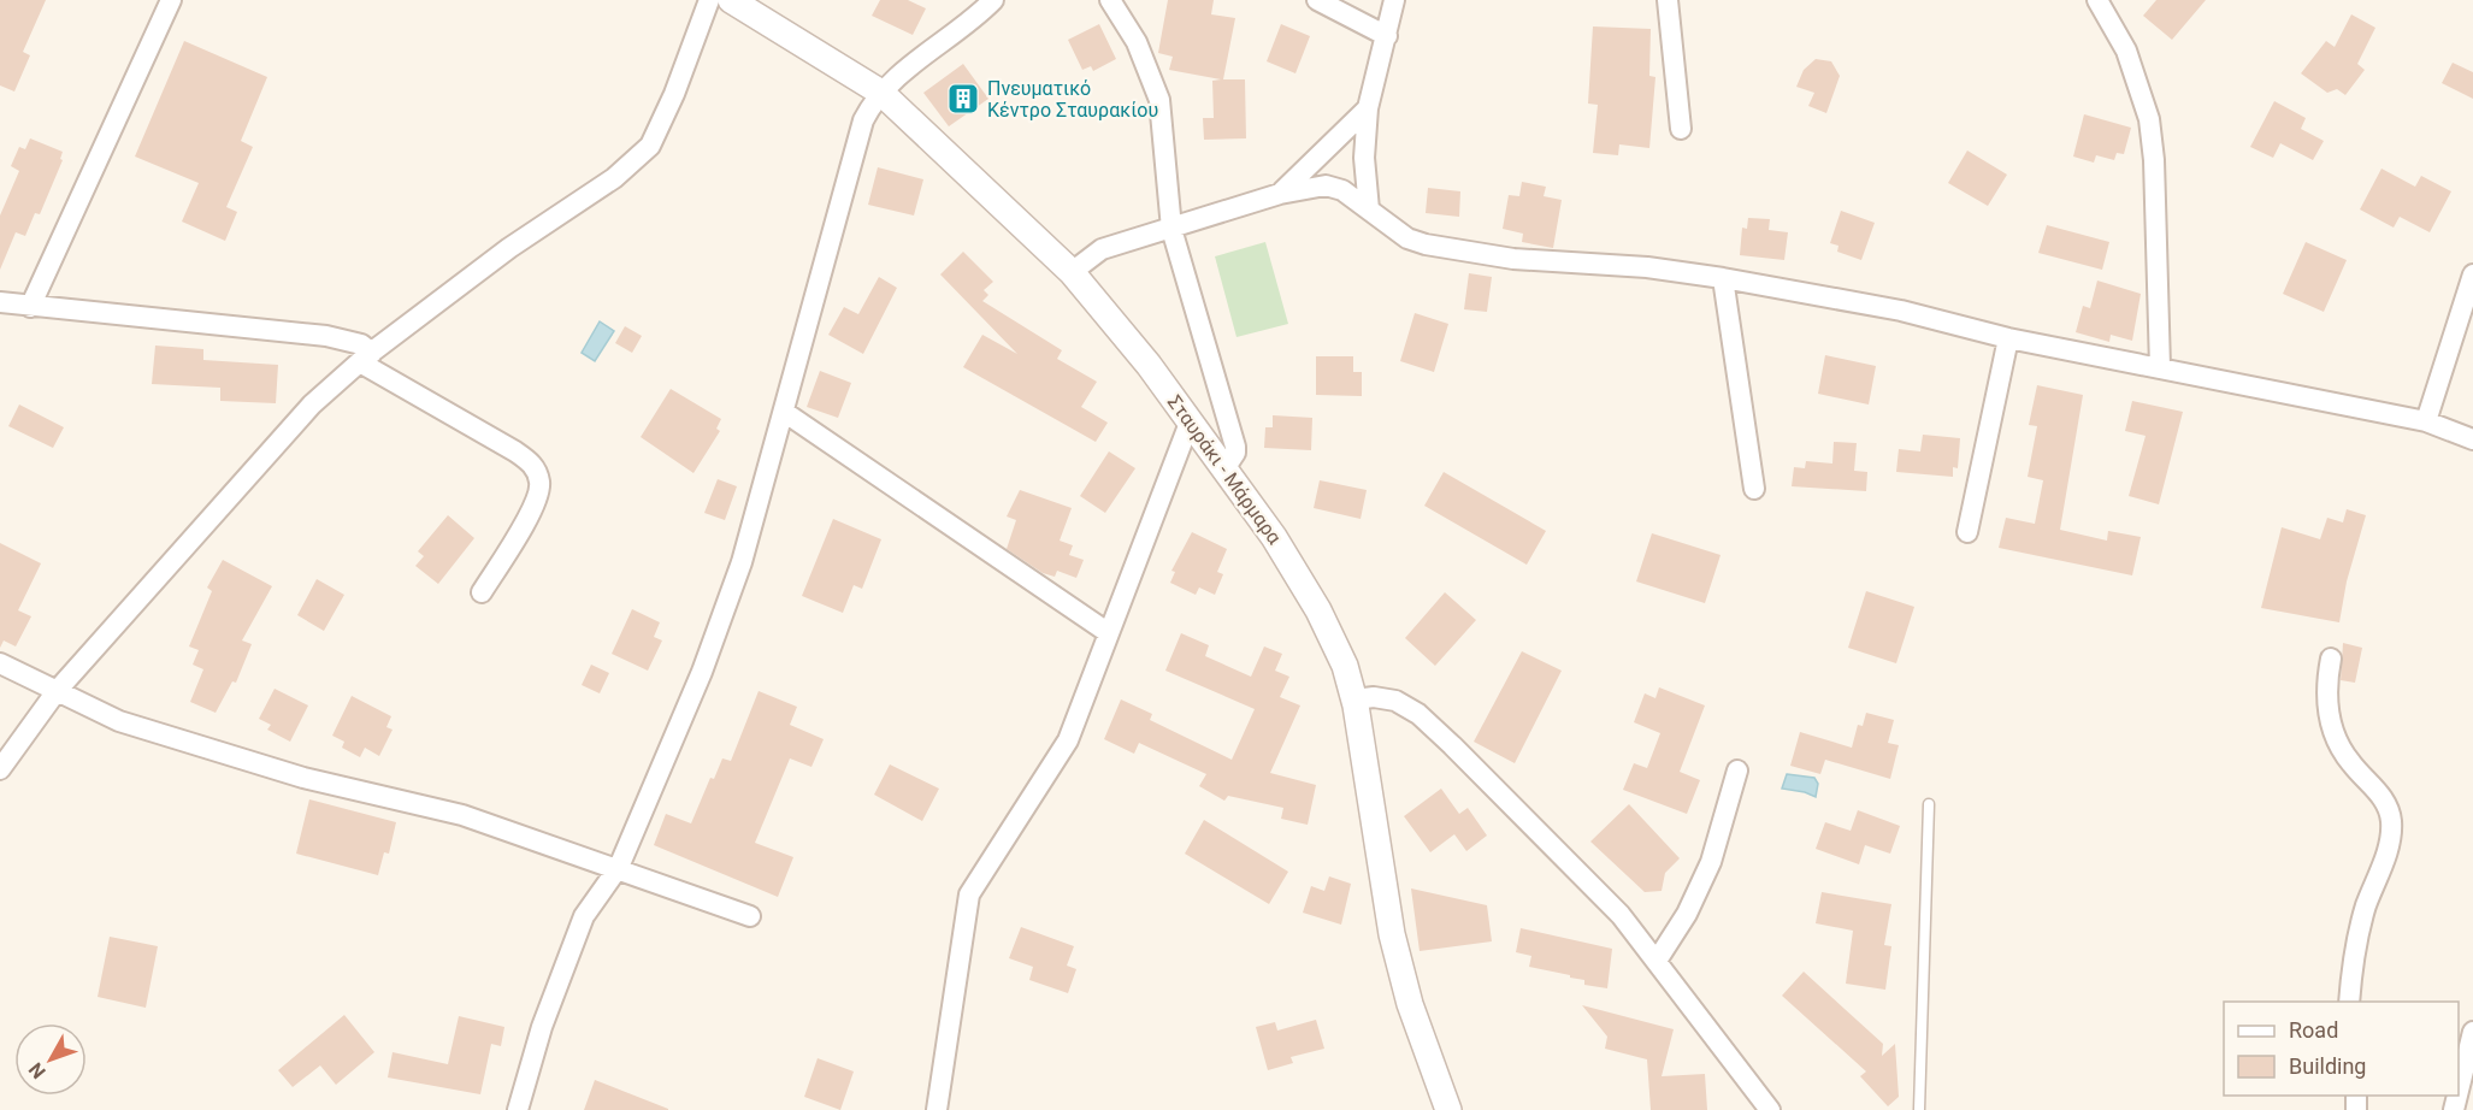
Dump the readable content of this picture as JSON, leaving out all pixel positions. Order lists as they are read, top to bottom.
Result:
{
  "streets": {
    "street": ["Σταυράκι - Μάρμαρα"]
  },
  "places": {
    "building": ["Πνευματικό Κέντρο Σταυρακίου"]
  },
  "legend": ["Road", "Building"],
  "north": "bottom left"
}
